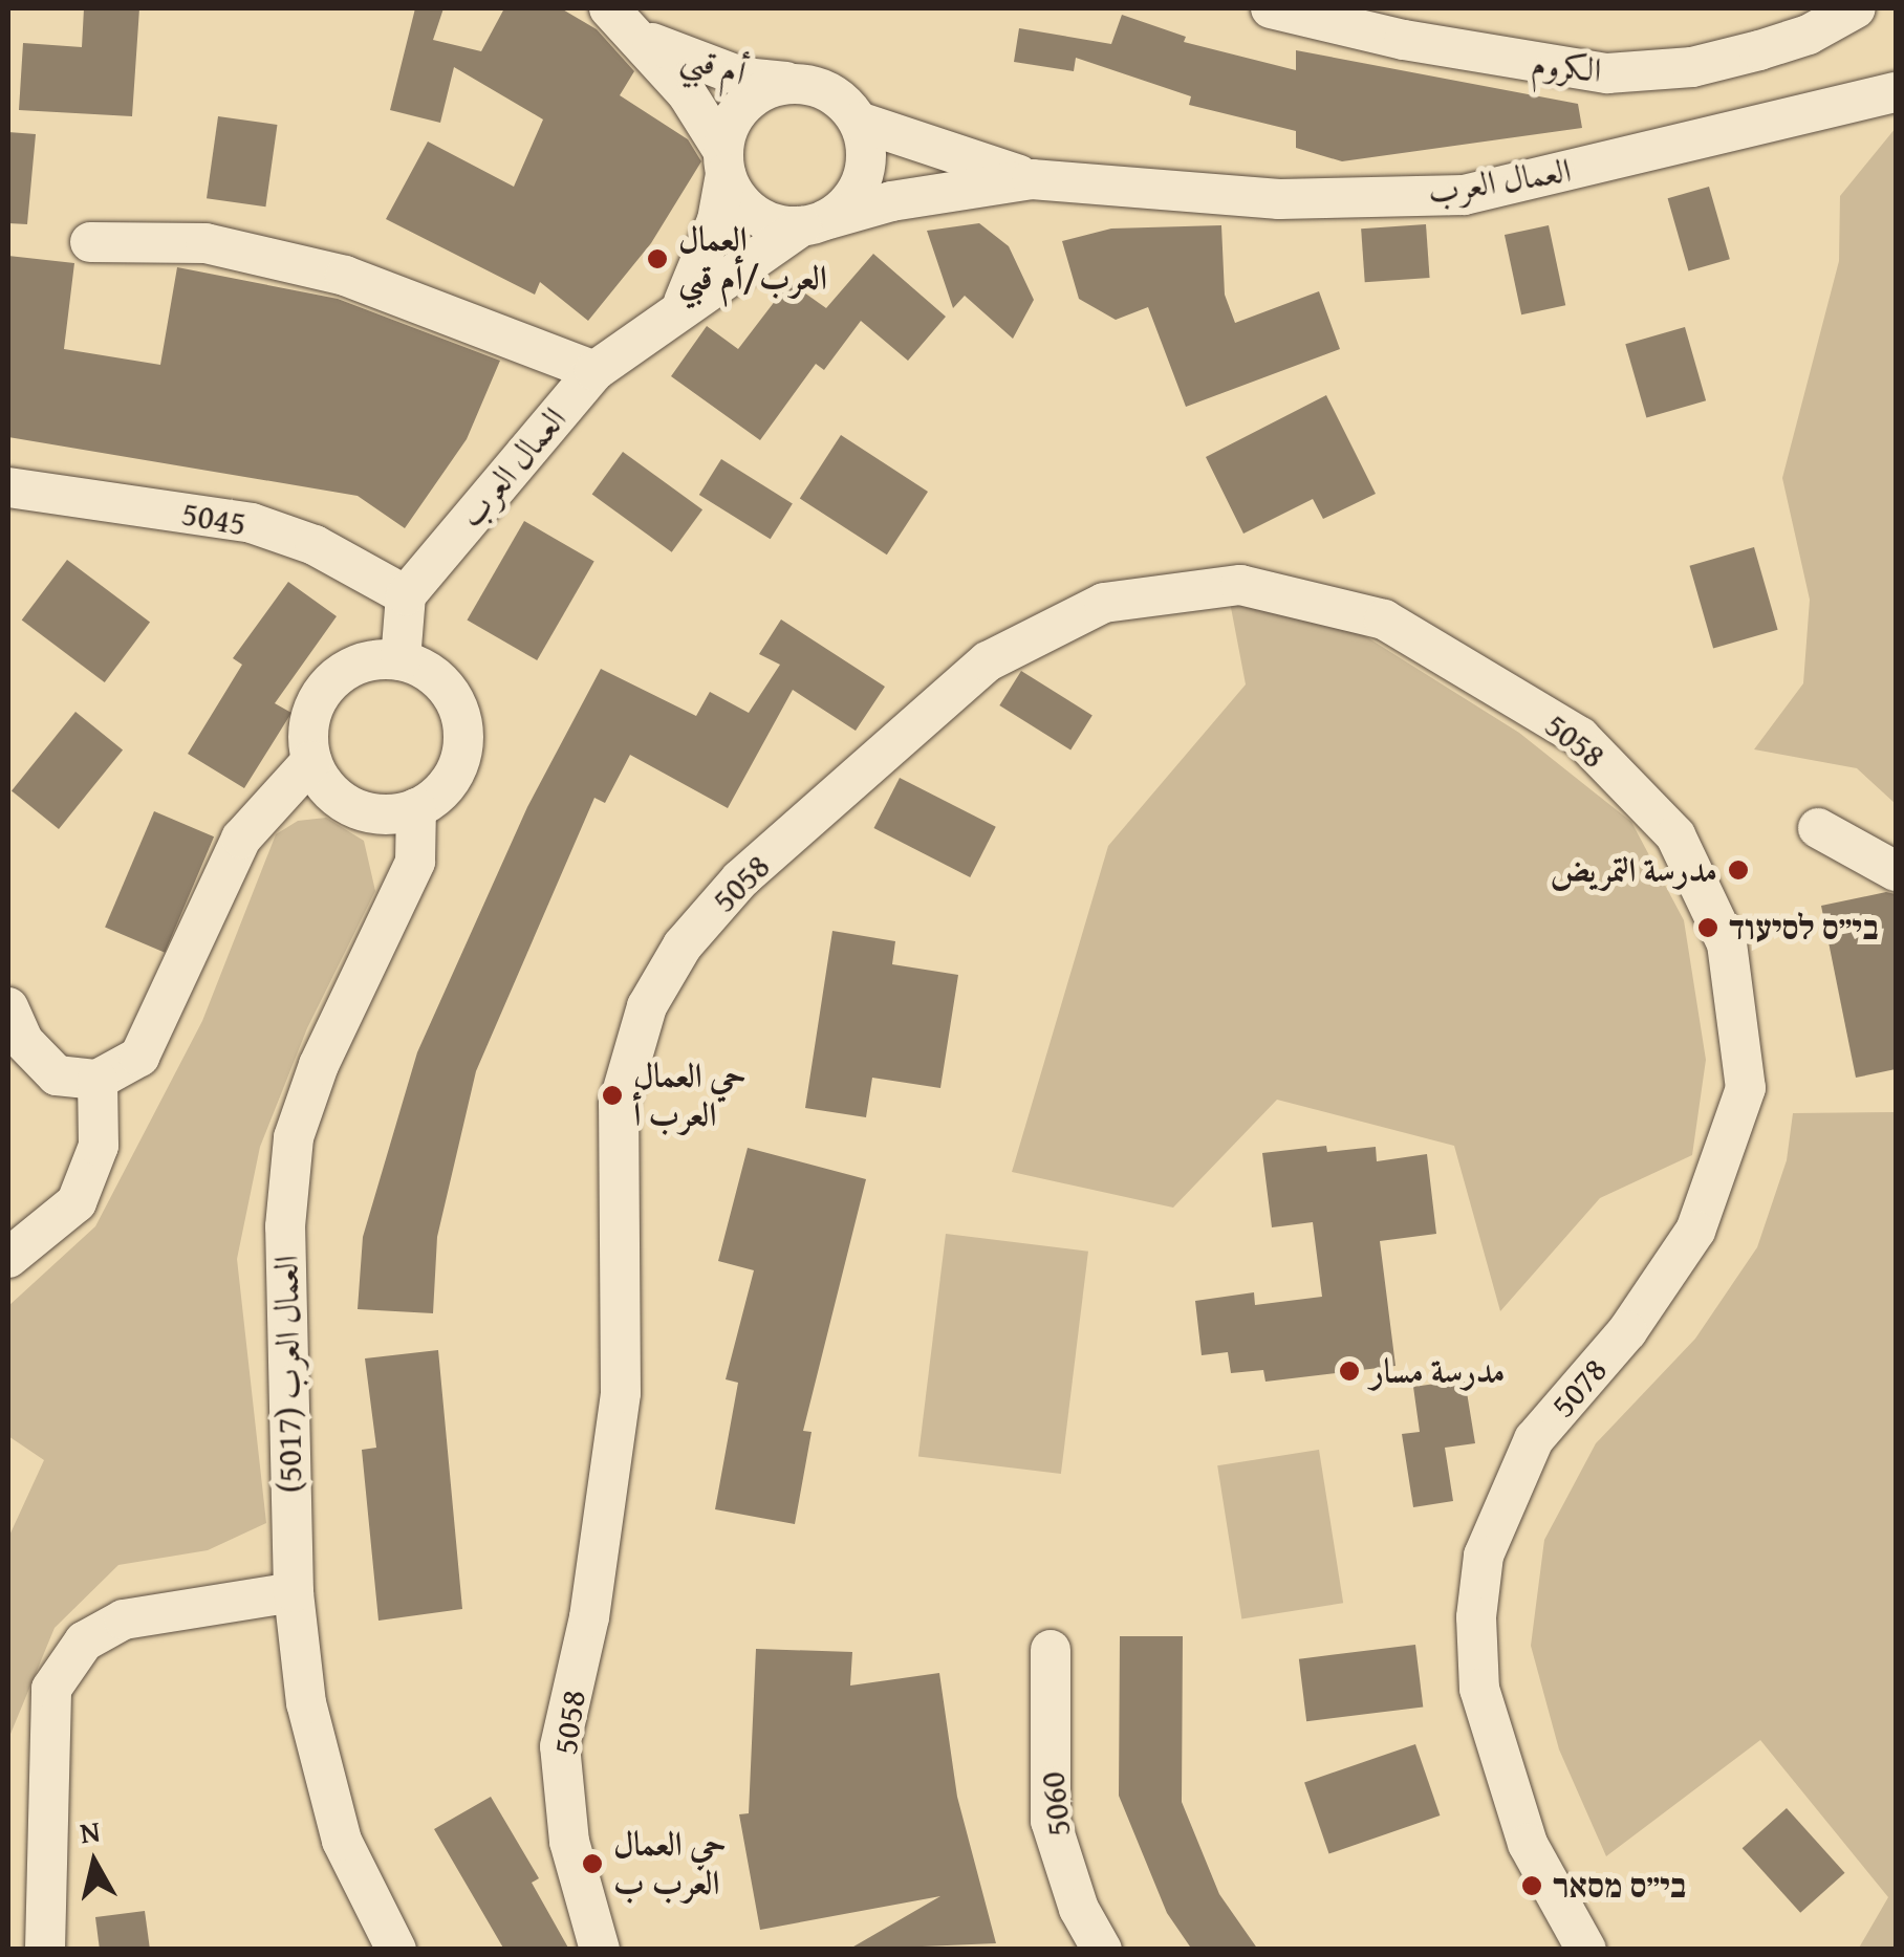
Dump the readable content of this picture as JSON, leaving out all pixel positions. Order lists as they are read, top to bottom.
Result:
{
  "streets": {
    "street": [
      "أم قبي",
      "الكروم",
      "العمال العرب",
      "5045",
      "5058",
      "العمال العرب (5017)",
      "5078",
      "5060"
    ]
  },
  "crossings": [
    ["أم قبي", "العمال العرب"],
    ["العمال العرب", "5045"],
    ["5058", "5078"]
  ],
  "places": [
    "العمال العرب/أم قبي",
    "مدرسة التمريض",
    "בי״ס לסיעוד",
    "حي العمال العرب أ",
    "مدرسة مسار",
    "حي العمال العرب ب",
    "בי״ס מסאר"
  ],
  "north": "top"
}
